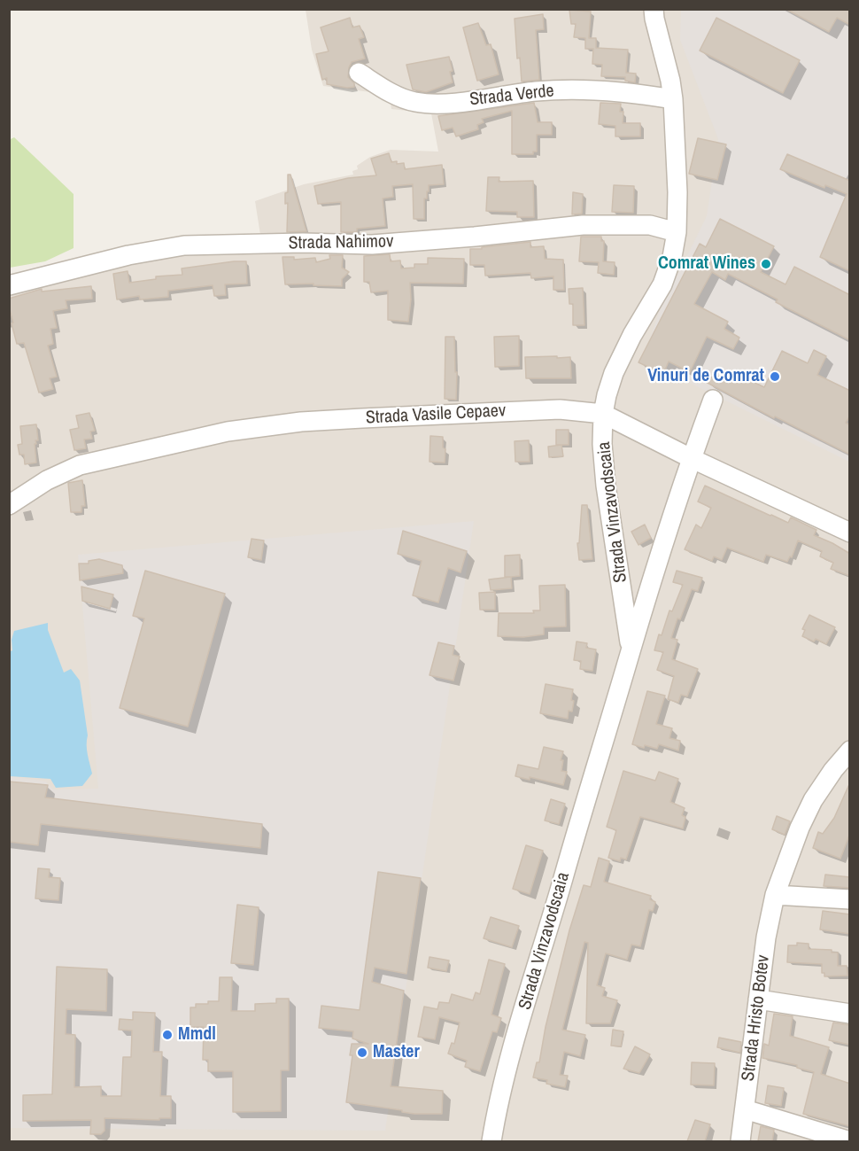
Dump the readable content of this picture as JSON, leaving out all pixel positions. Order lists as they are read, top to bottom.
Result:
{
  "streets": {
    "street": [
      "Strada Verde",
      "Strada Nahimov",
      "Strada Vasile Cepaev",
      "Strada Vinzavodscaia",
      "Strada Hristo Botev"
    ]
  },
  "crossings": [
    ["Strada Verde", "Strada Vinzavodscaia"],
    ["Strada Nahimov", "Strada Vinzavodscaia"],
    ["Strada Vasile Cepaev", "Strada Vinzavodscaia"]
  ],
  "places": [
    "Comrat Wines",
    "Vinuri de Comrat",
    "Mmdl",
    "Master"
  ]
}
